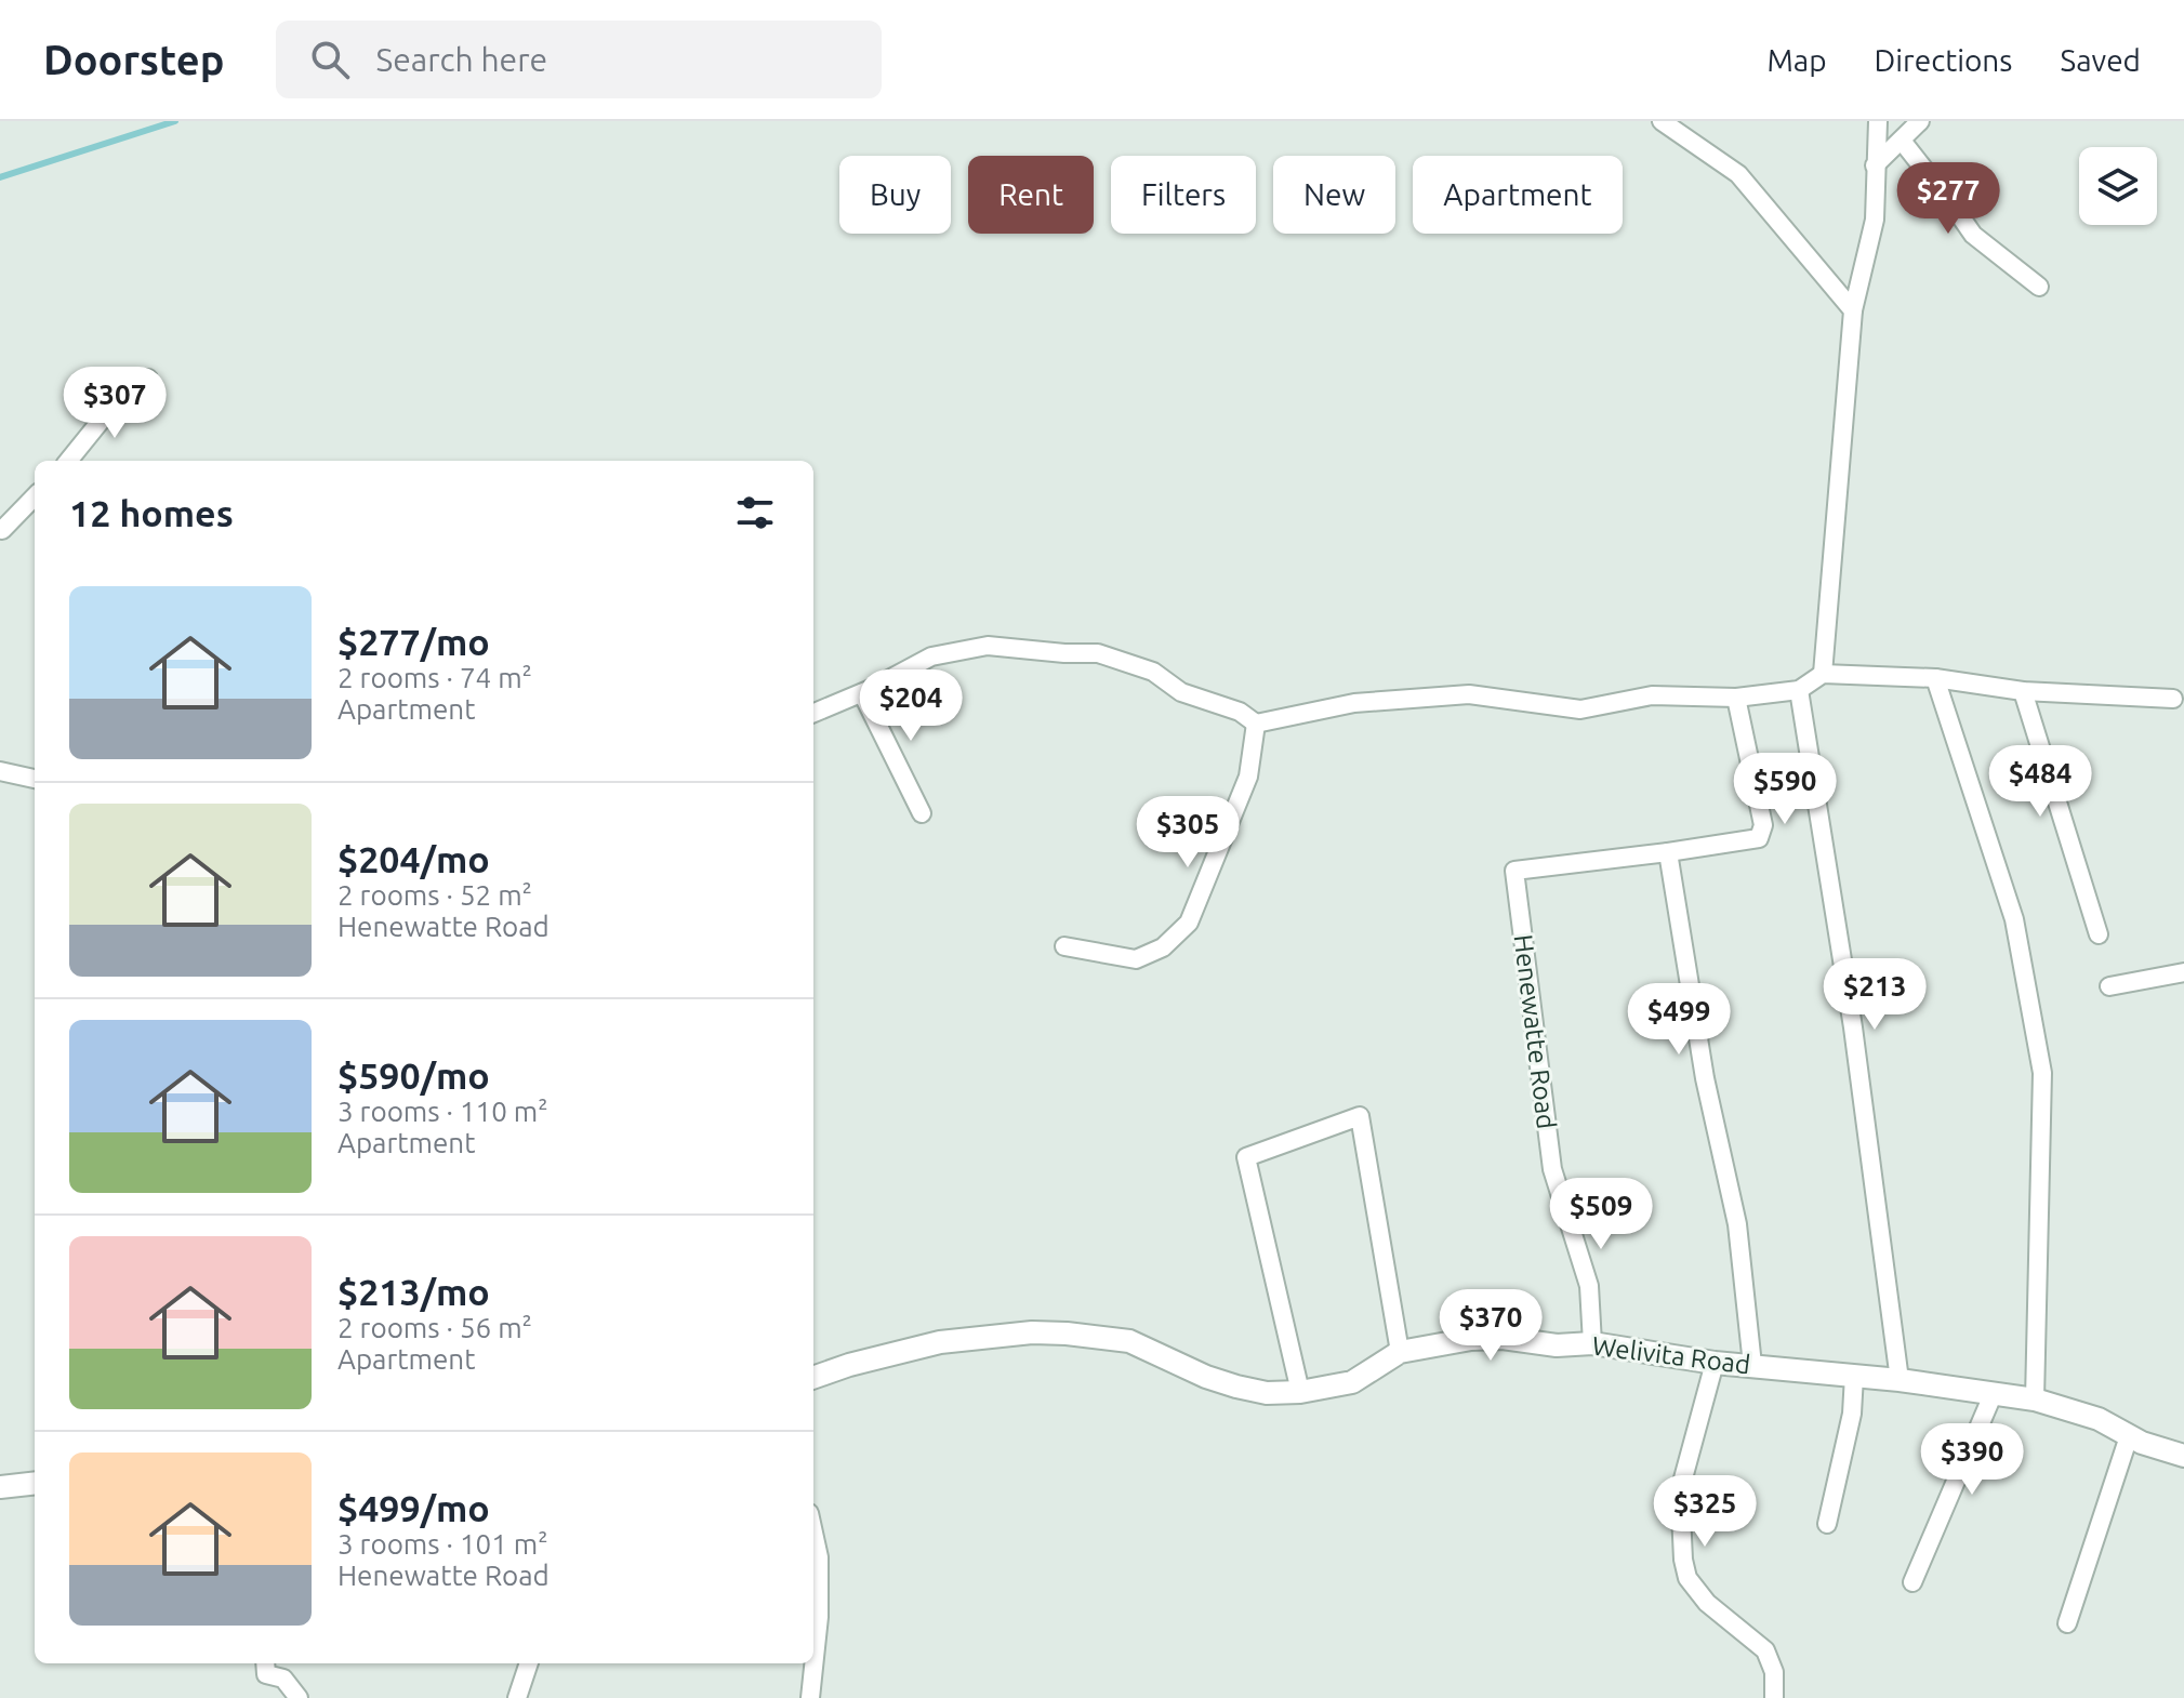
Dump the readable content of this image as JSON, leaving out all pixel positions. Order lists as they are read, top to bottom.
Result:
{
  "streets": {
    "street": ["Henewatte Road", "Welivita Road"]
  },
  "crossings": [
    ["Henewatte Road", "Welivita Road"]
  ],
  "page": {
    "header": "Doorstep",
    "search": "Search here",
    "nav": ["Map", "Directions", "Saved"],
    "chip": [
      "Buy",
      "Rent",
      "Filters",
      "New",
      "Apartment"
    ],
    "price": [
      "$277",
      "$307",
      "$204",
      "$484",
      "$590",
      "$305",
      "$213",
      "$499",
      "$509",
      "$370",
      "$390",
      "$325"
    ],
    "heading": "12 homes",
    "list": [
      {
        "name": "$277/mo",
        "note": "2 rooms · 74 m² · Apartment"
      },
      {
        "name": "$204/mo",
        "note": "2 rooms · 52 m² · Henewatte Road"
      },
      {
        "name": "$590/mo",
        "note": "3 rooms · 110 m² · Apartment"
      },
      {
        "name": "$213/mo",
        "note": "2 rooms · 56 m² · Apartment"
      },
      {
        "name": "$499/mo",
        "note": "3 rooms · 101 m² · Henewatte Road"
      }
    ]
  }
}
